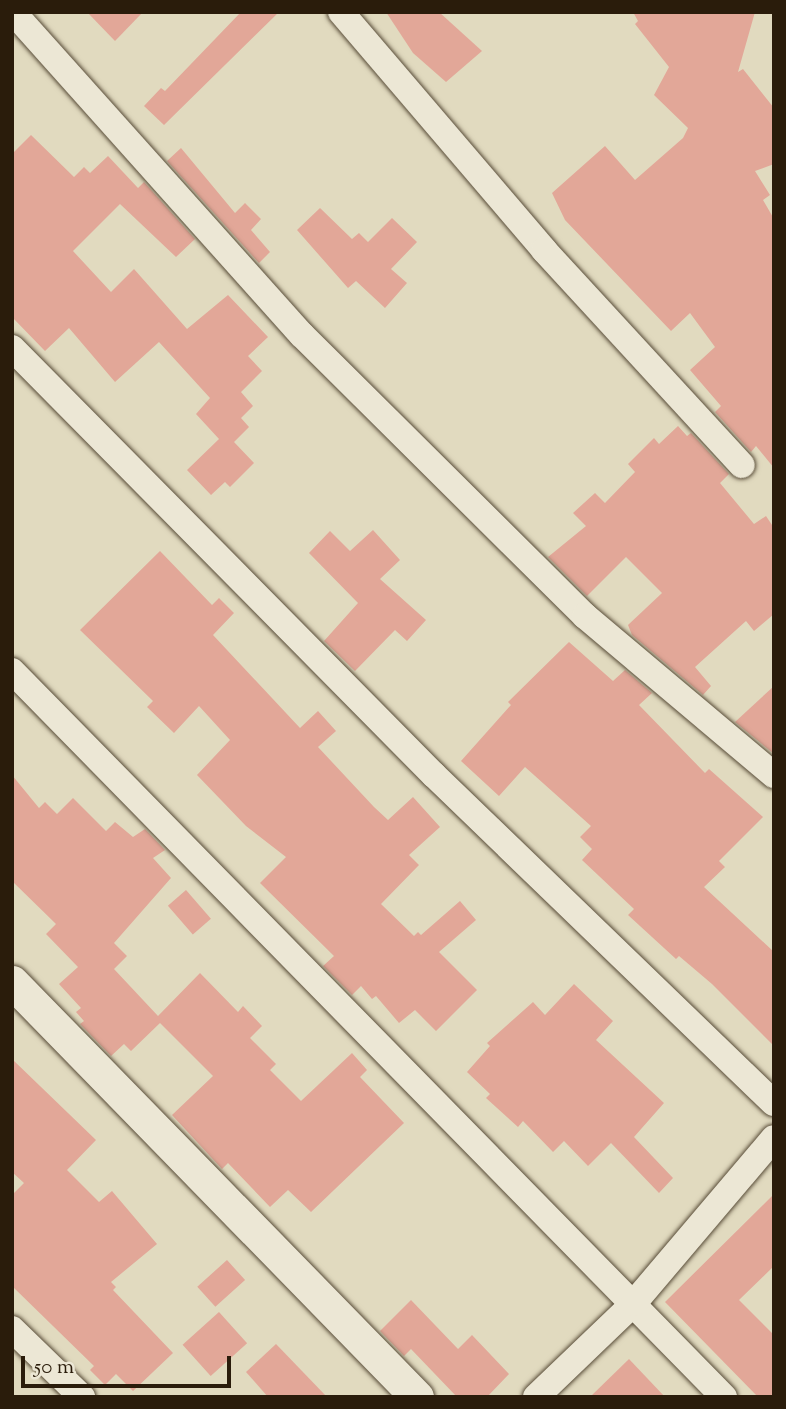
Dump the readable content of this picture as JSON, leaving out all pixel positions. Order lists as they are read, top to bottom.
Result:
{
  "scale_bar": "50 m"
}
